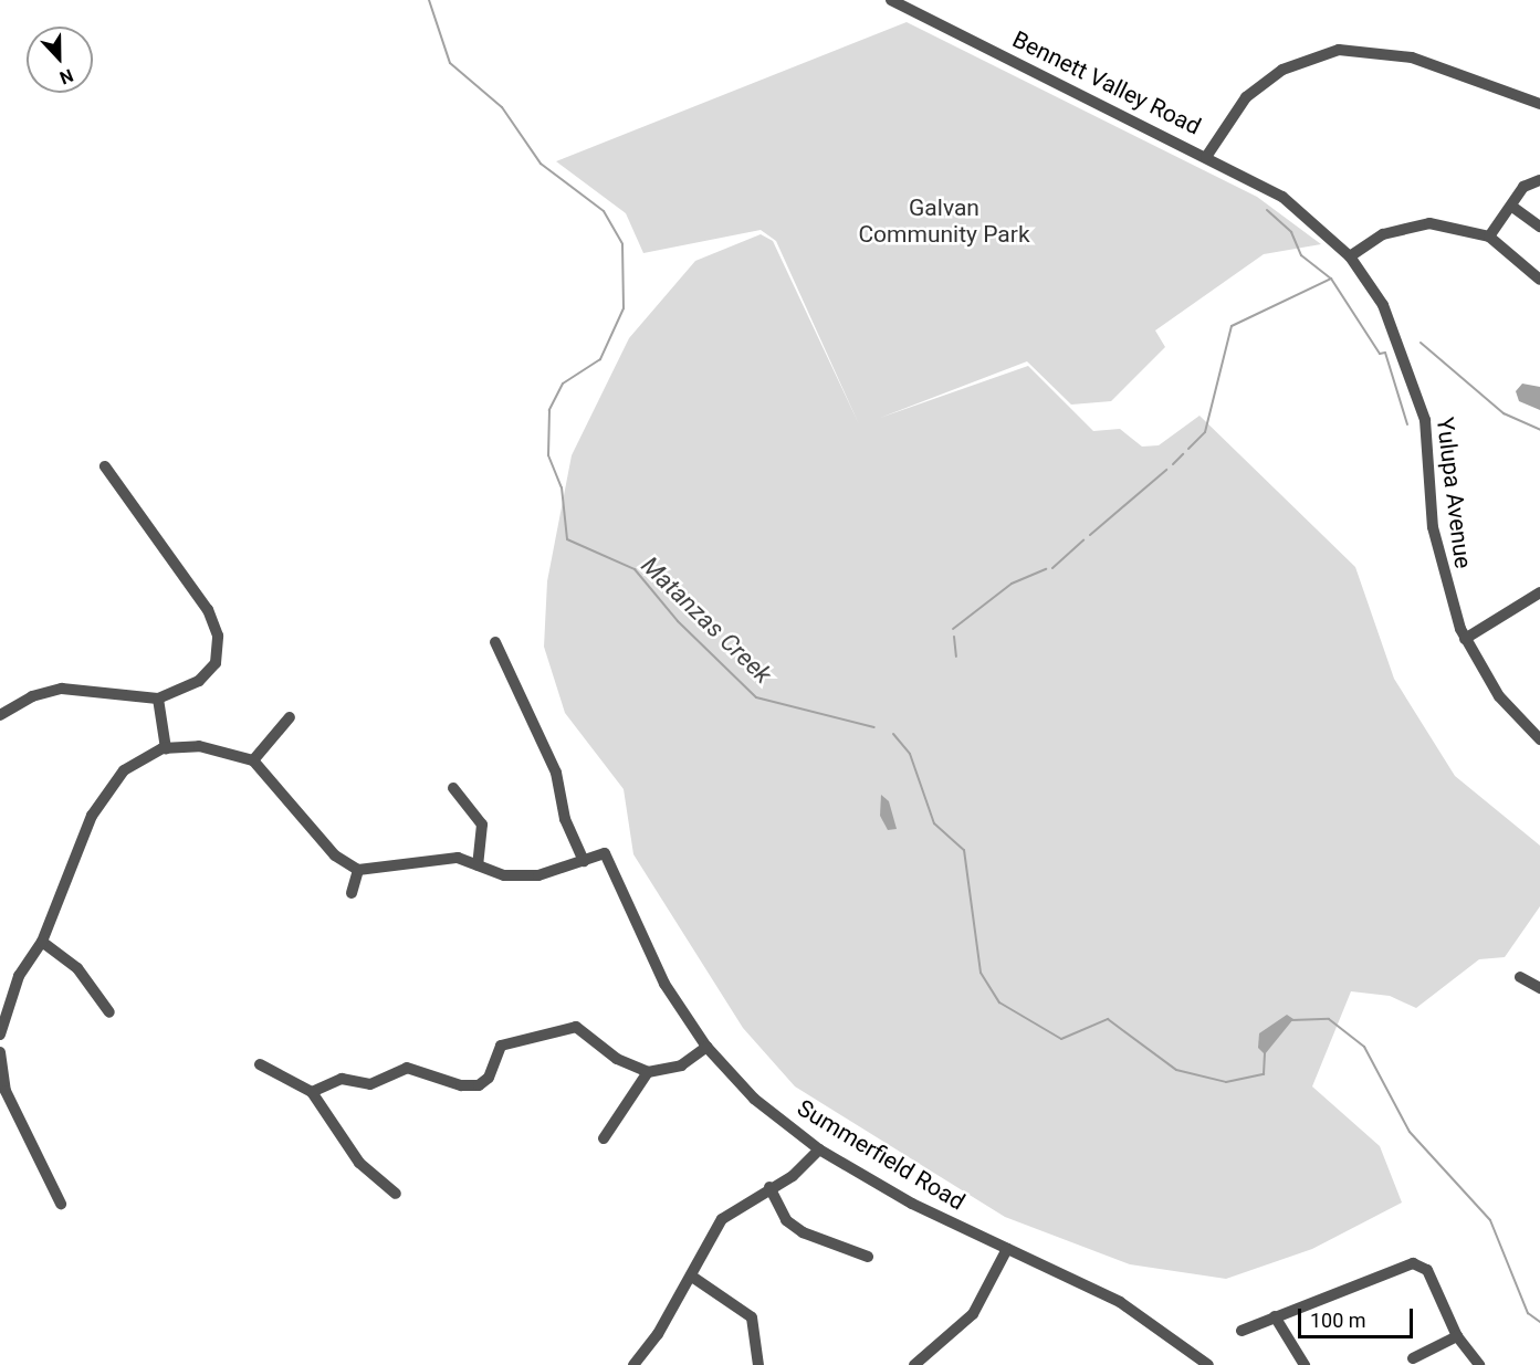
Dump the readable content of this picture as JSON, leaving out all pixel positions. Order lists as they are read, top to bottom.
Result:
{
  "streets": {
    "street": ["Bennett Valley Road", "Yulupa Avenue", "Summerfield Road"]
  },
  "crossings": [
    ["Bennett Valley Road", "Yulupa Avenue"]
  ],
  "water": ["Matanzas Creek"],
  "parks": ["Galvan Community Park"],
  "scale_bar": "100 m",
  "north": "bottom"
}
